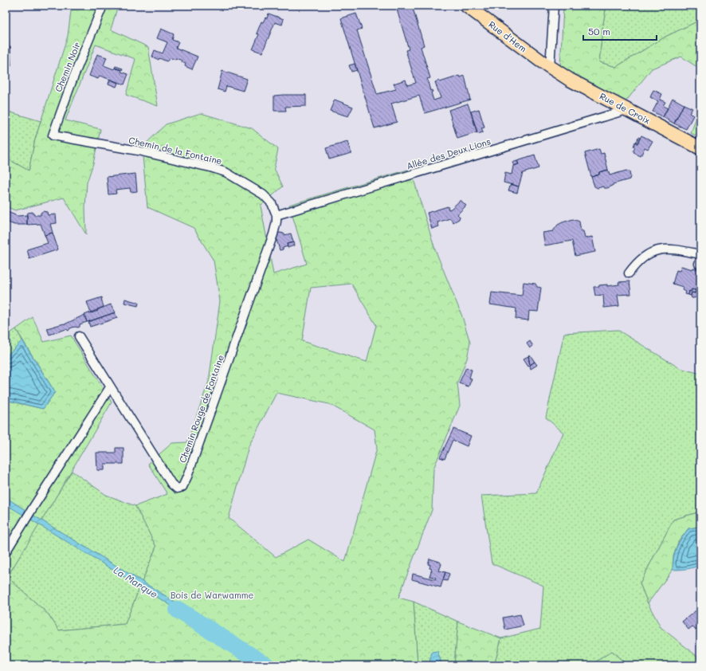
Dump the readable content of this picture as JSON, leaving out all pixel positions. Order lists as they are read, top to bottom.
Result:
{
  "streets": {
    "main road": ["Rue d'Hem", "Rue de Croix"],
    "street": [
      "Chemin Noir",
      "Chemin de la Fontaine",
      "Allée des Deux Lions",
      "Chemin Rouge de Fontaine"
    ]
  },
  "crossings": [
    ["Rue d'Hem", "Rue de Croix"],
    ["Chemin Noir", "Chemin de la Fontaine"],
    ["Rue de Croix", "Allée des Deux Lions"],
    ["Chemin de la Fontaine", "Allée des Deux Lions"],
    ["Chemin de la Fontaine", "Chemin Rouge de Fontaine"],
    ["Allée des Deux Lions", "Chemin Rouge de Fontaine"]
  ],
  "water": ["La Marque"],
  "parks": ["Bois de Warwamme"],
  "scale_bar": "50 m"
}
